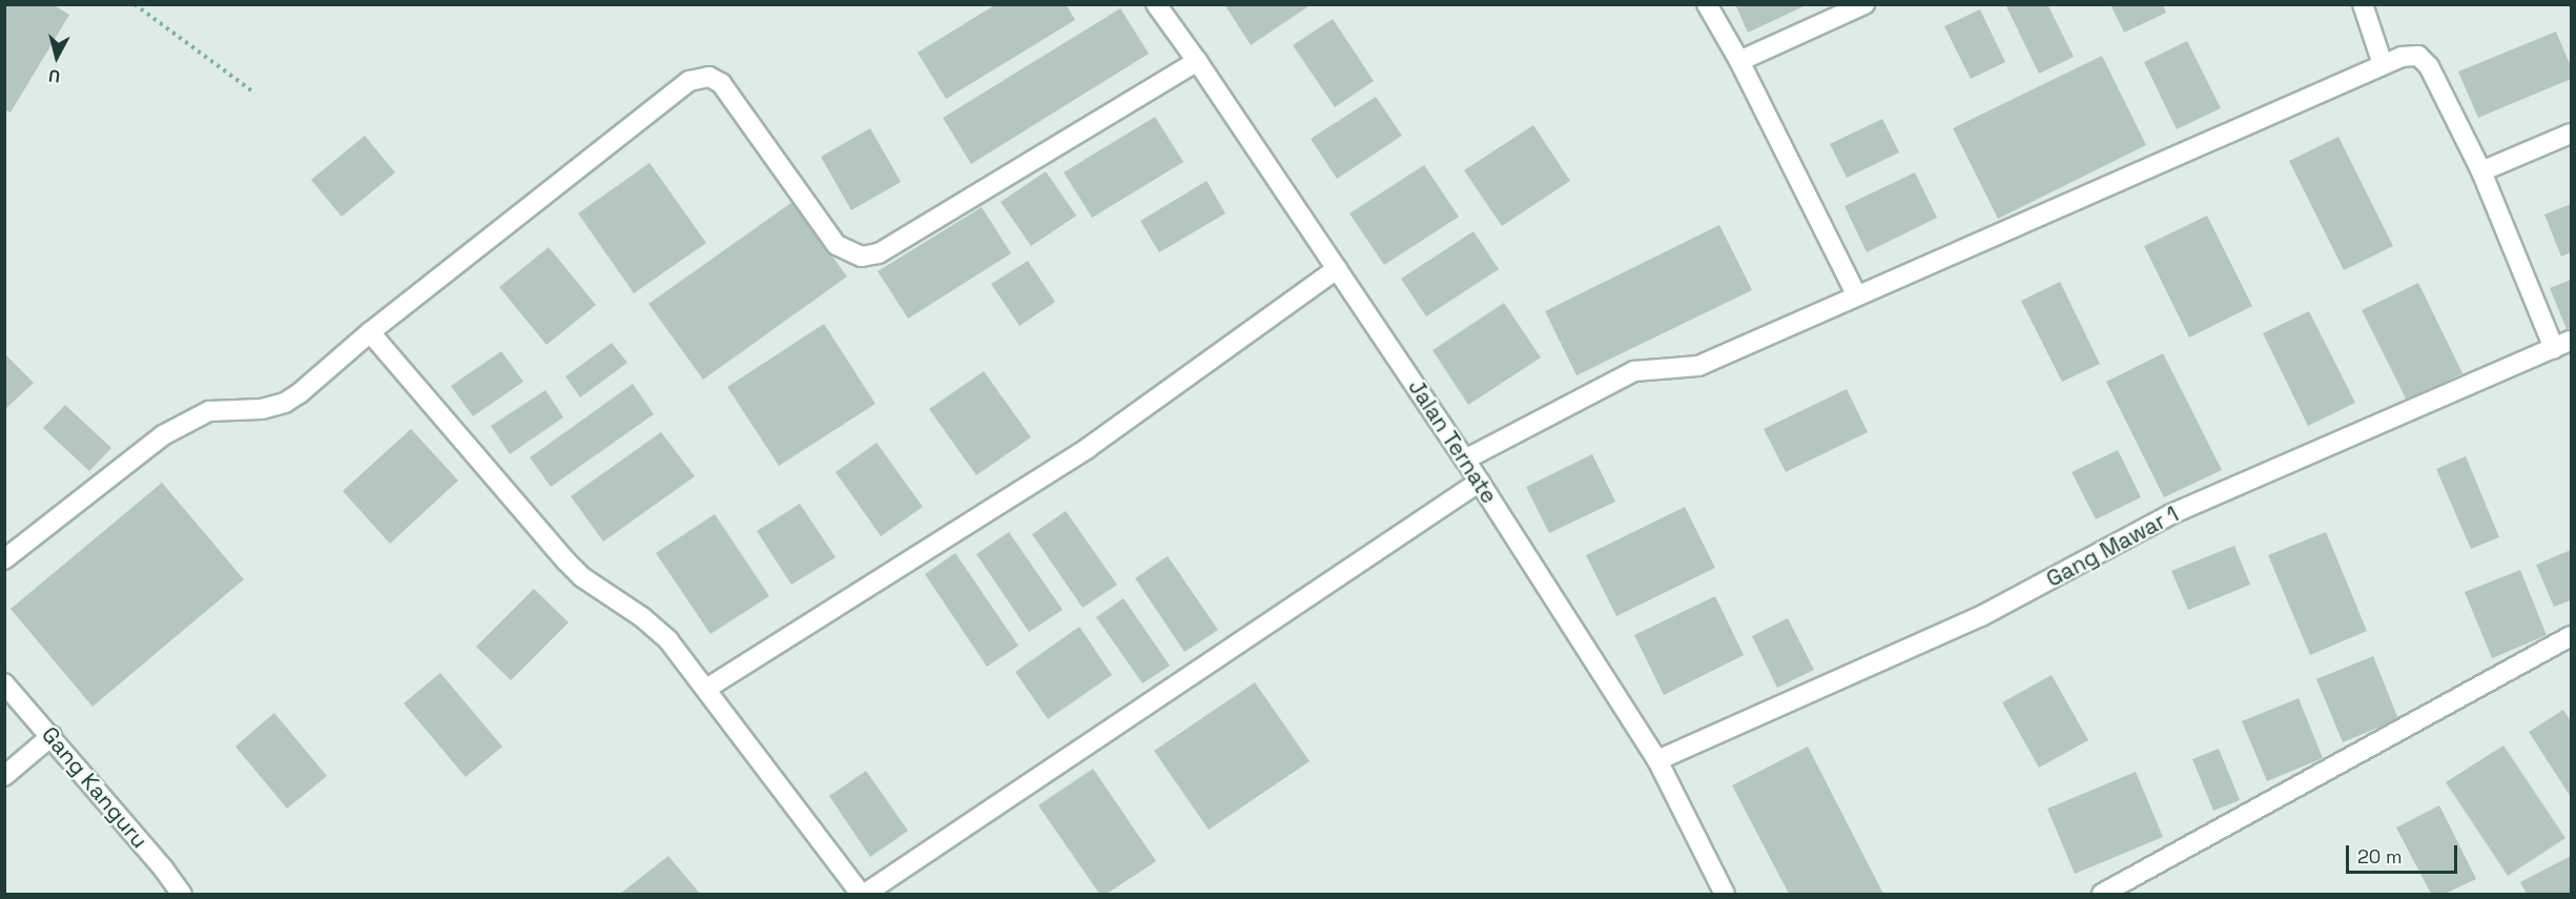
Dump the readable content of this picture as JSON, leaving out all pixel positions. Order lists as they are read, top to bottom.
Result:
{
  "streets": {
    "street": ["Jalan Ternate", "Gang Mawar 1", "Gang Kanguru"]
  },
  "crossings": [
    ["Jalan Ternate", "Gang Mawar 1"]
  ],
  "scale_bar": "20 m",
  "north": "bottom"
}
